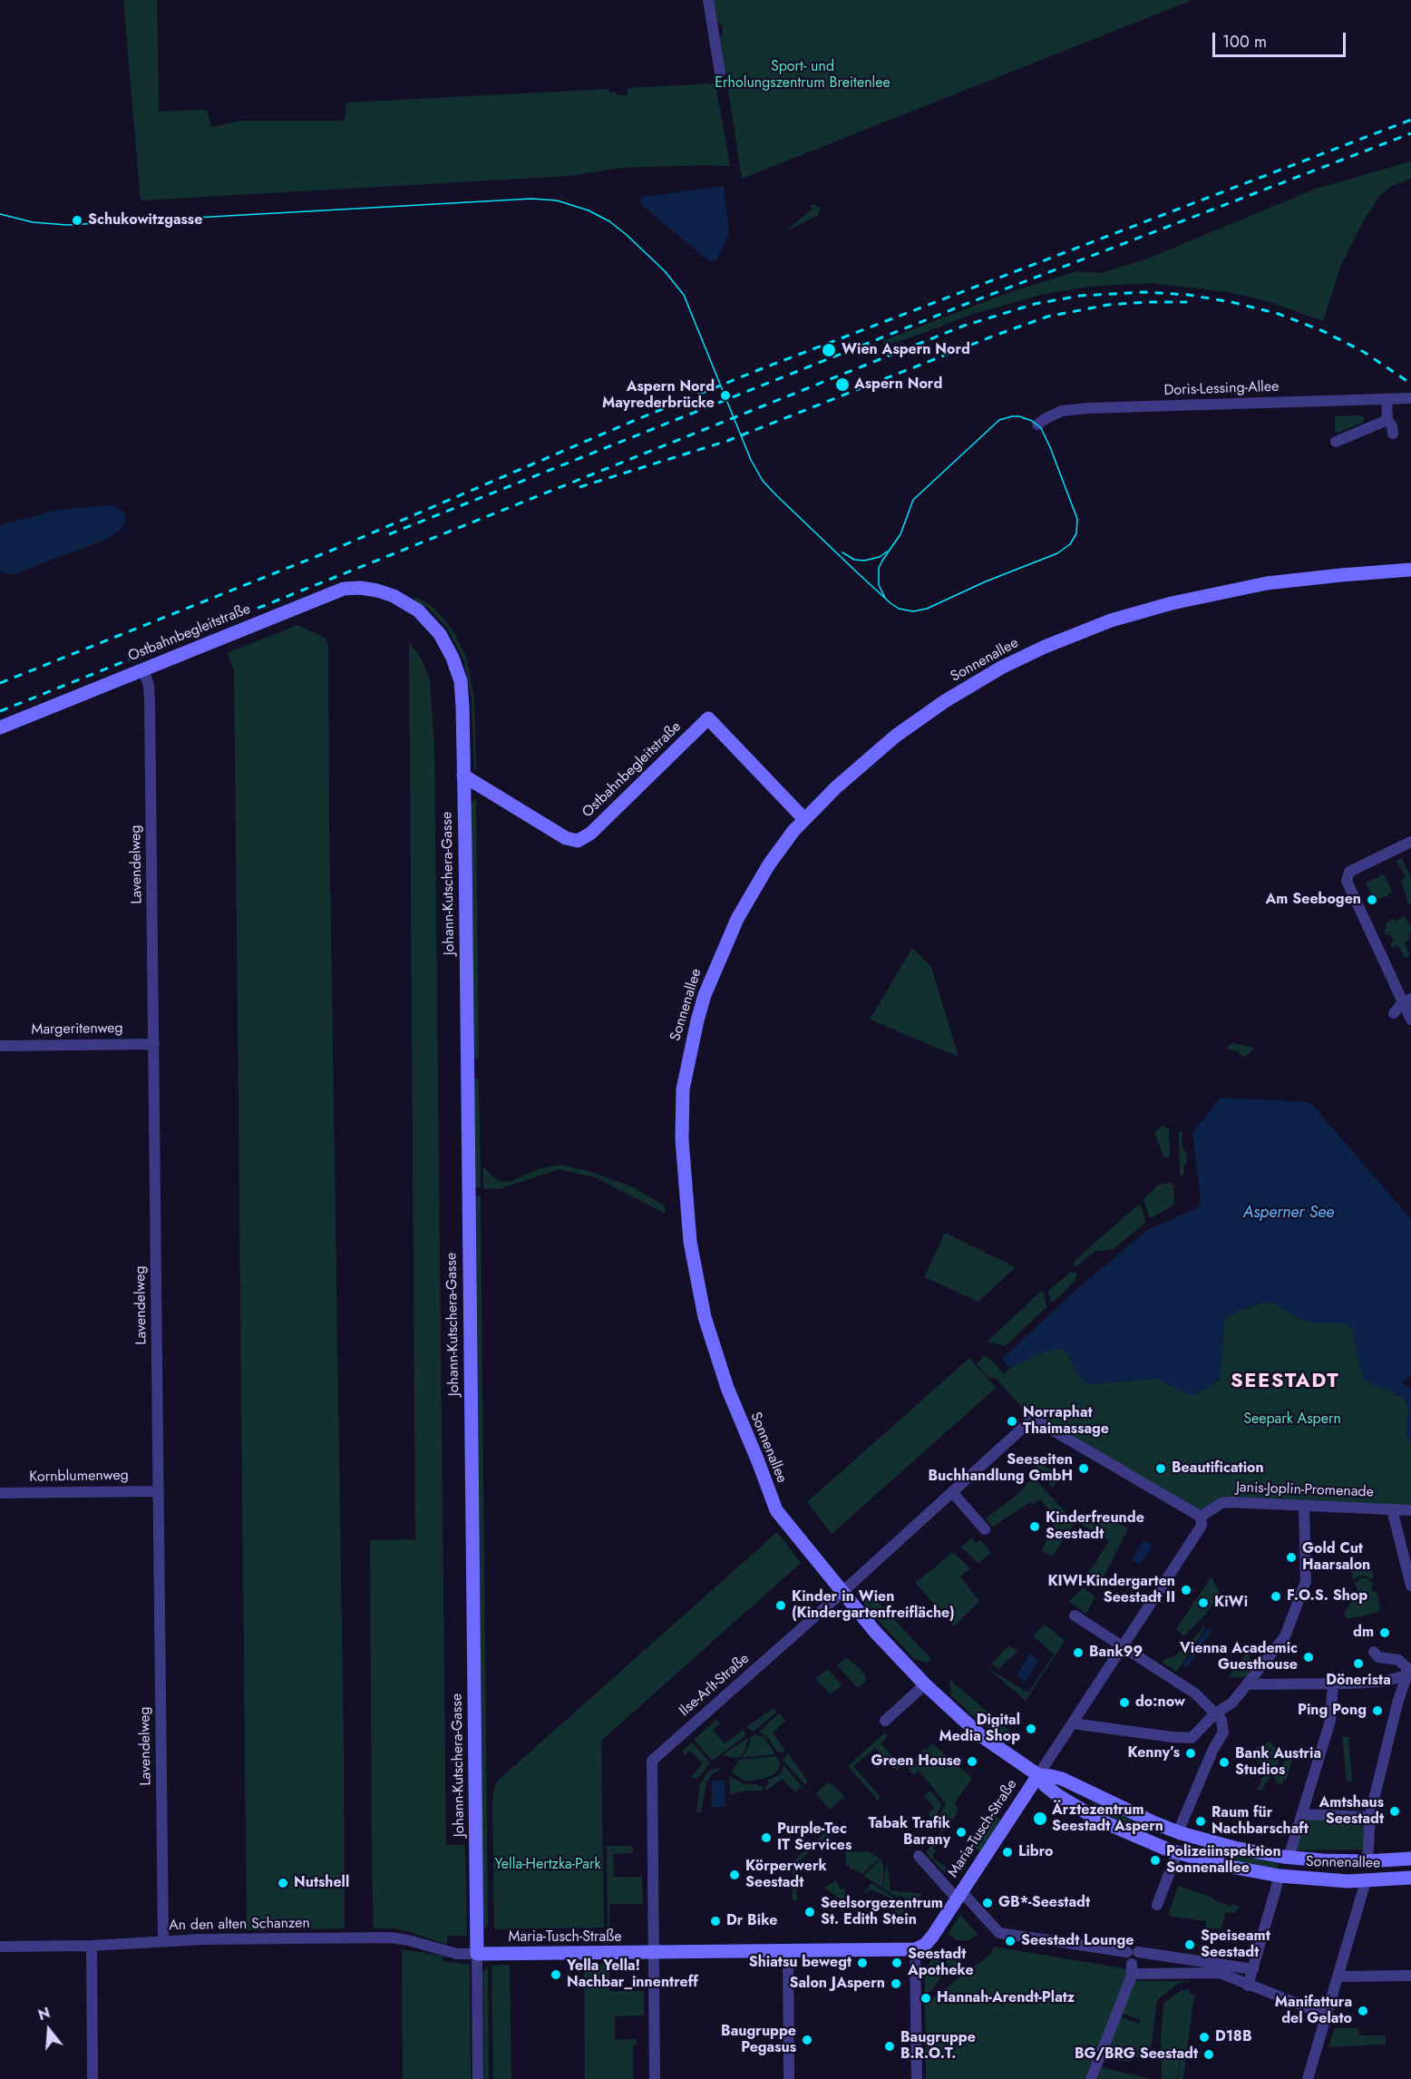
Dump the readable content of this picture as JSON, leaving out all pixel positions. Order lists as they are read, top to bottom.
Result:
{
  "streets": {
    "street": [
      "Doris-Lessing-Allee",
      "Ostbahnbegleitstraße",
      "Sonnenallee",
      "Lavendelweg",
      "Johann-Kutschera-Gasse",
      "Margeritenweg",
      "Kornblumenweg",
      "Janis-Joplin-Promenade",
      "Ilse-Arlt-Straße",
      "Maria-Tusch-Straße",
      "An den alten Schanzen"
    ]
  },
  "crossings": [
    ["Ostbahnbegleitstraße", "Sonnenallee"],
    ["Ostbahnbegleitstraße", "Lavendelweg"],
    ["Ostbahnbegleitstraße", "Johann-Kutschera-Gasse"],
    ["Sonnenallee", "Ilse-Arlt-Straße"],
    ["Sonnenallee", "Maria-Tusch-Straße"],
    ["Lavendelweg", "Margeritenweg"],
    ["Lavendelweg", "Kornblumenweg"],
    ["Lavendelweg", "An den alten Schanzen"],
    ["Johann-Kutschera-Gasse", "Maria-Tusch-Straße"],
    ["Johann-Kutschera-Gasse", "An den alten Schanzen"],
    ["Janis-Joplin-Promenade", "Ilse-Arlt-Straße"],
    ["Janis-Joplin-Promenade", "Maria-Tusch-Straße"],
    ["Ilse-Arlt-Straße", "Maria-Tusch-Straße"],
    ["Maria-Tusch-Straße", "An den alten Schanzen"]
  ],
  "districts": ["SEESTADT"],
  "water": ["Asperner See"],
  "parks": ["Sport- und Erholungszentrum Breitenlee", "Seepark Aspern", "Yella-Hertzka-Park"],
  "places": [
    "Schukowitzgasse",
    "Wien Aspern Nord",
    "Aspern Nord",
    "Aspern Nord Mayrederbrücke",
    "Am Seebogen",
    "Norraphat Thaimassage",
    "Seeseiten Buchhandlung GmbH",
    "Beautification",
    "Kinderfreunde Seestadt",
    "Gold Cut Haarsalon",
    "KIWI-Kindergarten Seestadt II",
    "F.O.S. Shop",
    "KiWi",
    "Kinder in Wien (Kindergartenfreifläche)",
    "dm",
    "Bank99",
    "Vienna Academic Guesthouse",
    "Dönerista",
    "do:now",
    "Ping Pong",
    "Digital Media Shop",
    "Kenny’s",
    "Green House",
    "Bank Austria Studios",
    "Amtshaus Seestadt",
    "Ärztezentrum Seestadt Aspern",
    "Raum für Nachbarschaft",
    "Tabak Trafik Barany",
    "Purple-Tec IT Services",
    "Libro",
    "Polizeiinspektion Sonnenallee",
    "Körperwerk Seestadt",
    "Nutshell",
    "GB*-Seestadt",
    "Seelsorgezentrum St. Edith Stein",
    "Dr Bike",
    "Seestadt Lounge",
    "Speiseamt Seestadt",
    "Shiatsu bewegt",
    "Seestadt Apotheke",
    "Yella Yella! Nachbar_innentreff",
    "Salon JAspern",
    "Hannah-Arendt-Platz",
    "Manifattura del Gelato",
    "D18B",
    "Baugruppe Pegasus",
    "Baugruppe B.R.O.T.",
    "BG/BRG Seestadt"
  ],
  "scale_bar": "100 m",
  "north": "top"
}
